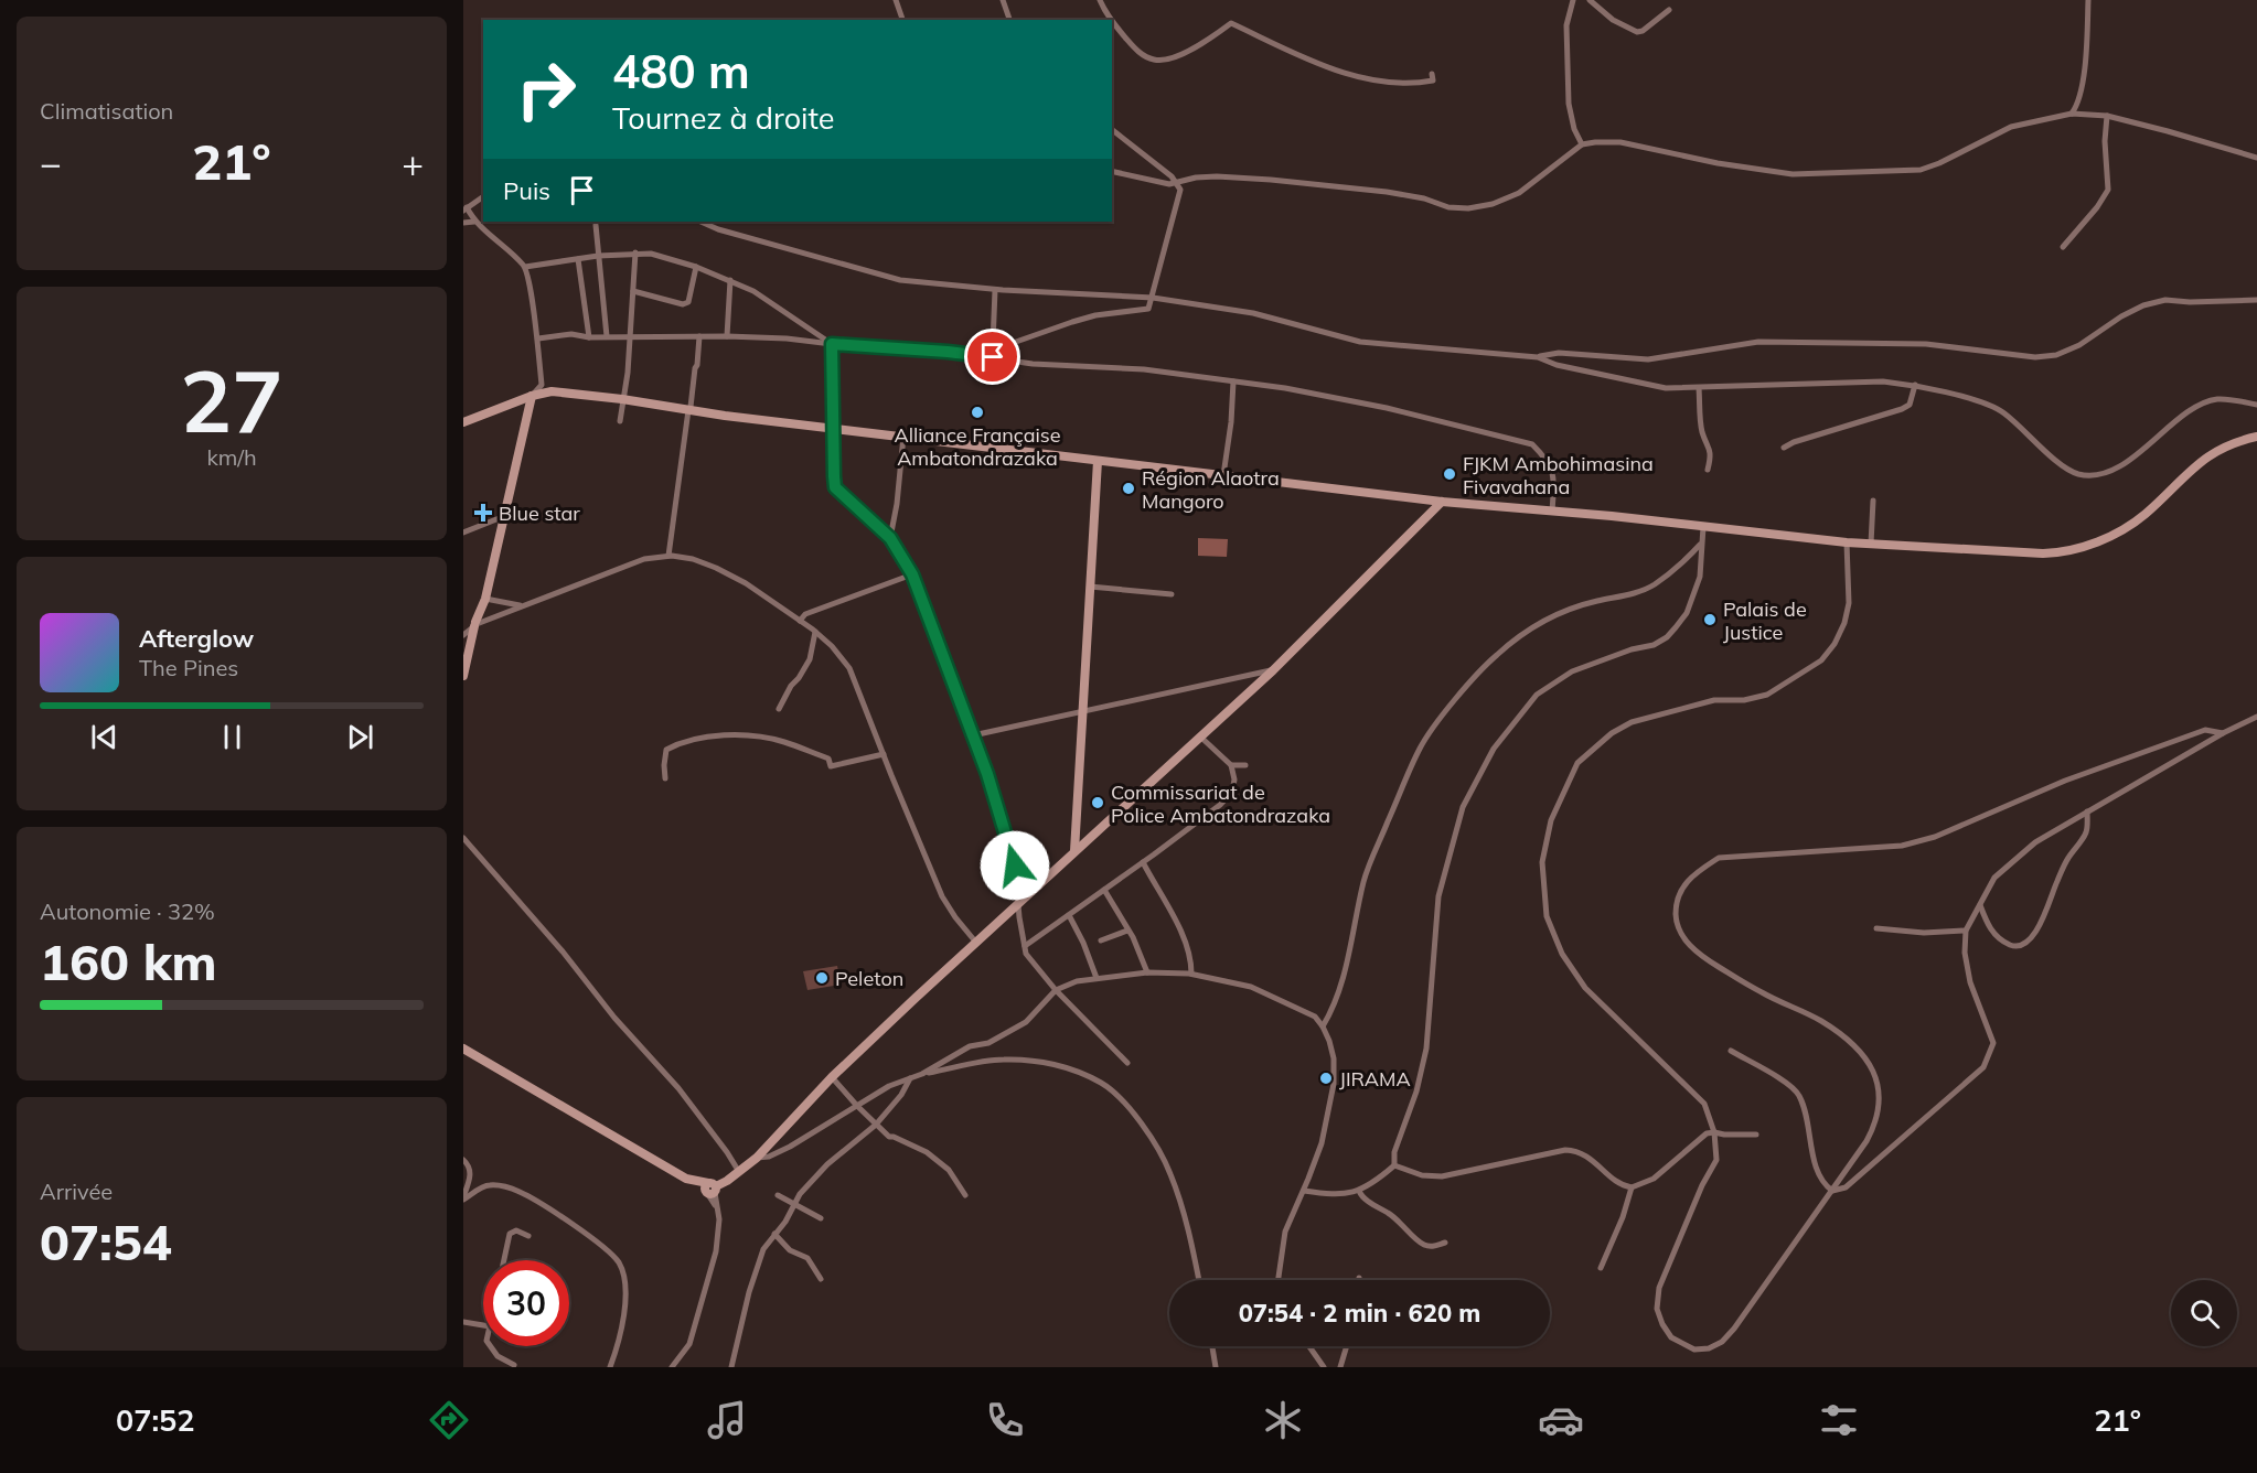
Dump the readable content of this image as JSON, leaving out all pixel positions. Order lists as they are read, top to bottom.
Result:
{
  "places": {
    "other": [
      "Alliance Française Ambatondrazaka",
      "FJKM Ambohimasina Fivavahana",
      "Région Alaotra Mangoro",
      "Palais de Justice",
      "Commissariat de Police Ambatondrazaka",
      "Peleton",
      "JIRAMA"
    ],
    "health": ["Blue star"]
  },
  "page": {
    "tile": [
      "Climatisation",
      ["27", "km/h"],
      ["Autonomie · 32%", "160 km"],
      ["Arrivée", "07:54"]
    ],
    "turn": ["480 m", "Tournez à droite"],
    "heat": ["−", "21°", "+"],
    "then": "Puis",
    "song": ["Afterglow", "The Pines"],
    "limit": "30",
    "trip": "07:54 · 2 min · 620 m",
    "tabs": ["07:52", "21°"]
  }
}
